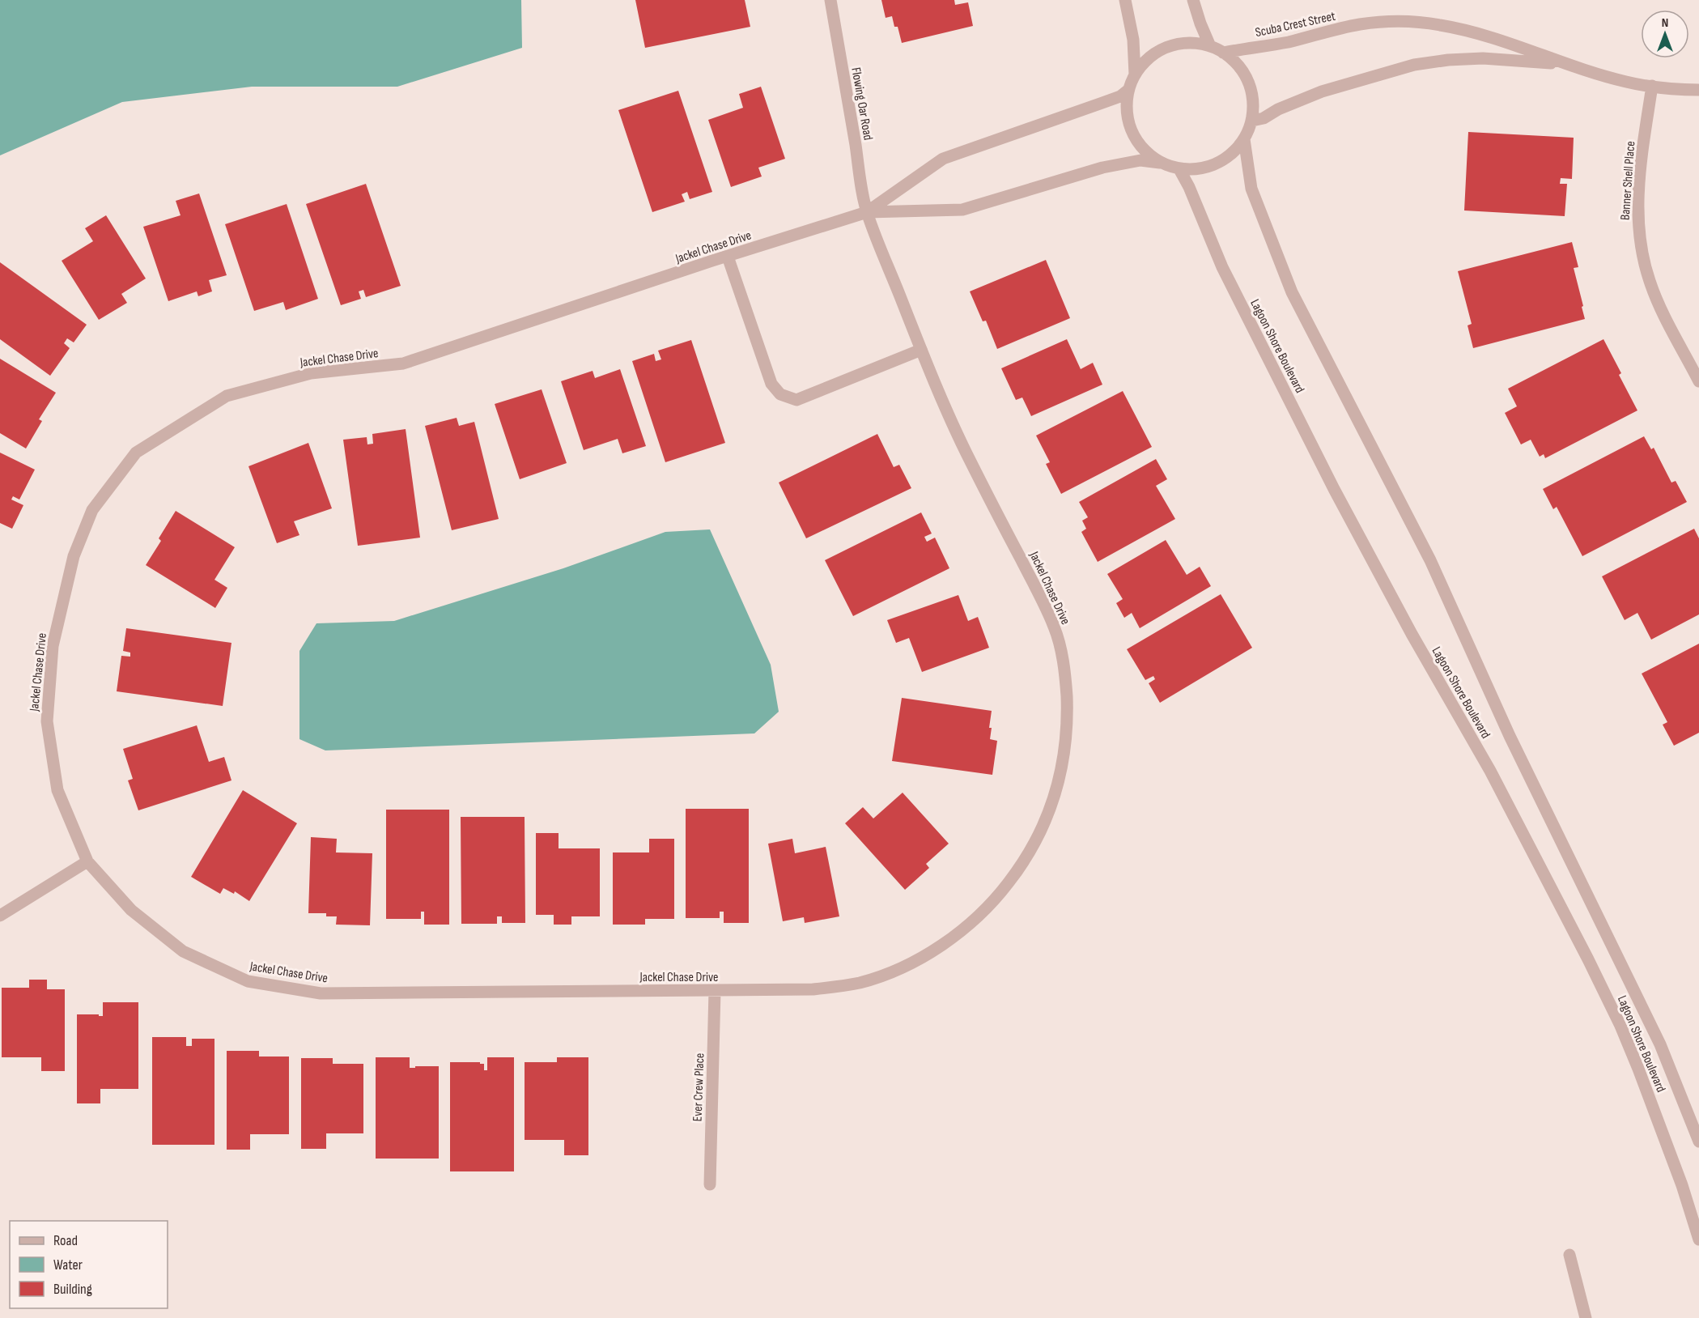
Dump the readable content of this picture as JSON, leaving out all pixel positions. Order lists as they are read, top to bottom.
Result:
{
  "streets": {
    "street": [
      "Scuba Crest Street",
      "Flowing Oar Road",
      "Banner Shell Place",
      "Jackel Chase Drive",
      "Lagoon Shore Boulevard",
      "Ever Crew Place"
    ]
  },
  "crossings": [
    ["Scuba Crest Street", "Banner Shell Place"],
    ["Scuba Crest Street", "Jackel Chase Drive"],
    ["Scuba Crest Street", "Lagoon Shore Boulevard"],
    ["Flowing Oar Road", "Jackel Chase Drive"],
    ["Jackel Chase Drive", "Lagoon Shore Boulevard"],
    ["Jackel Chase Drive", "Ever Crew Place"]
  ],
  "legend": ["Road", "Water", "Building"],
  "north": "top"
}
